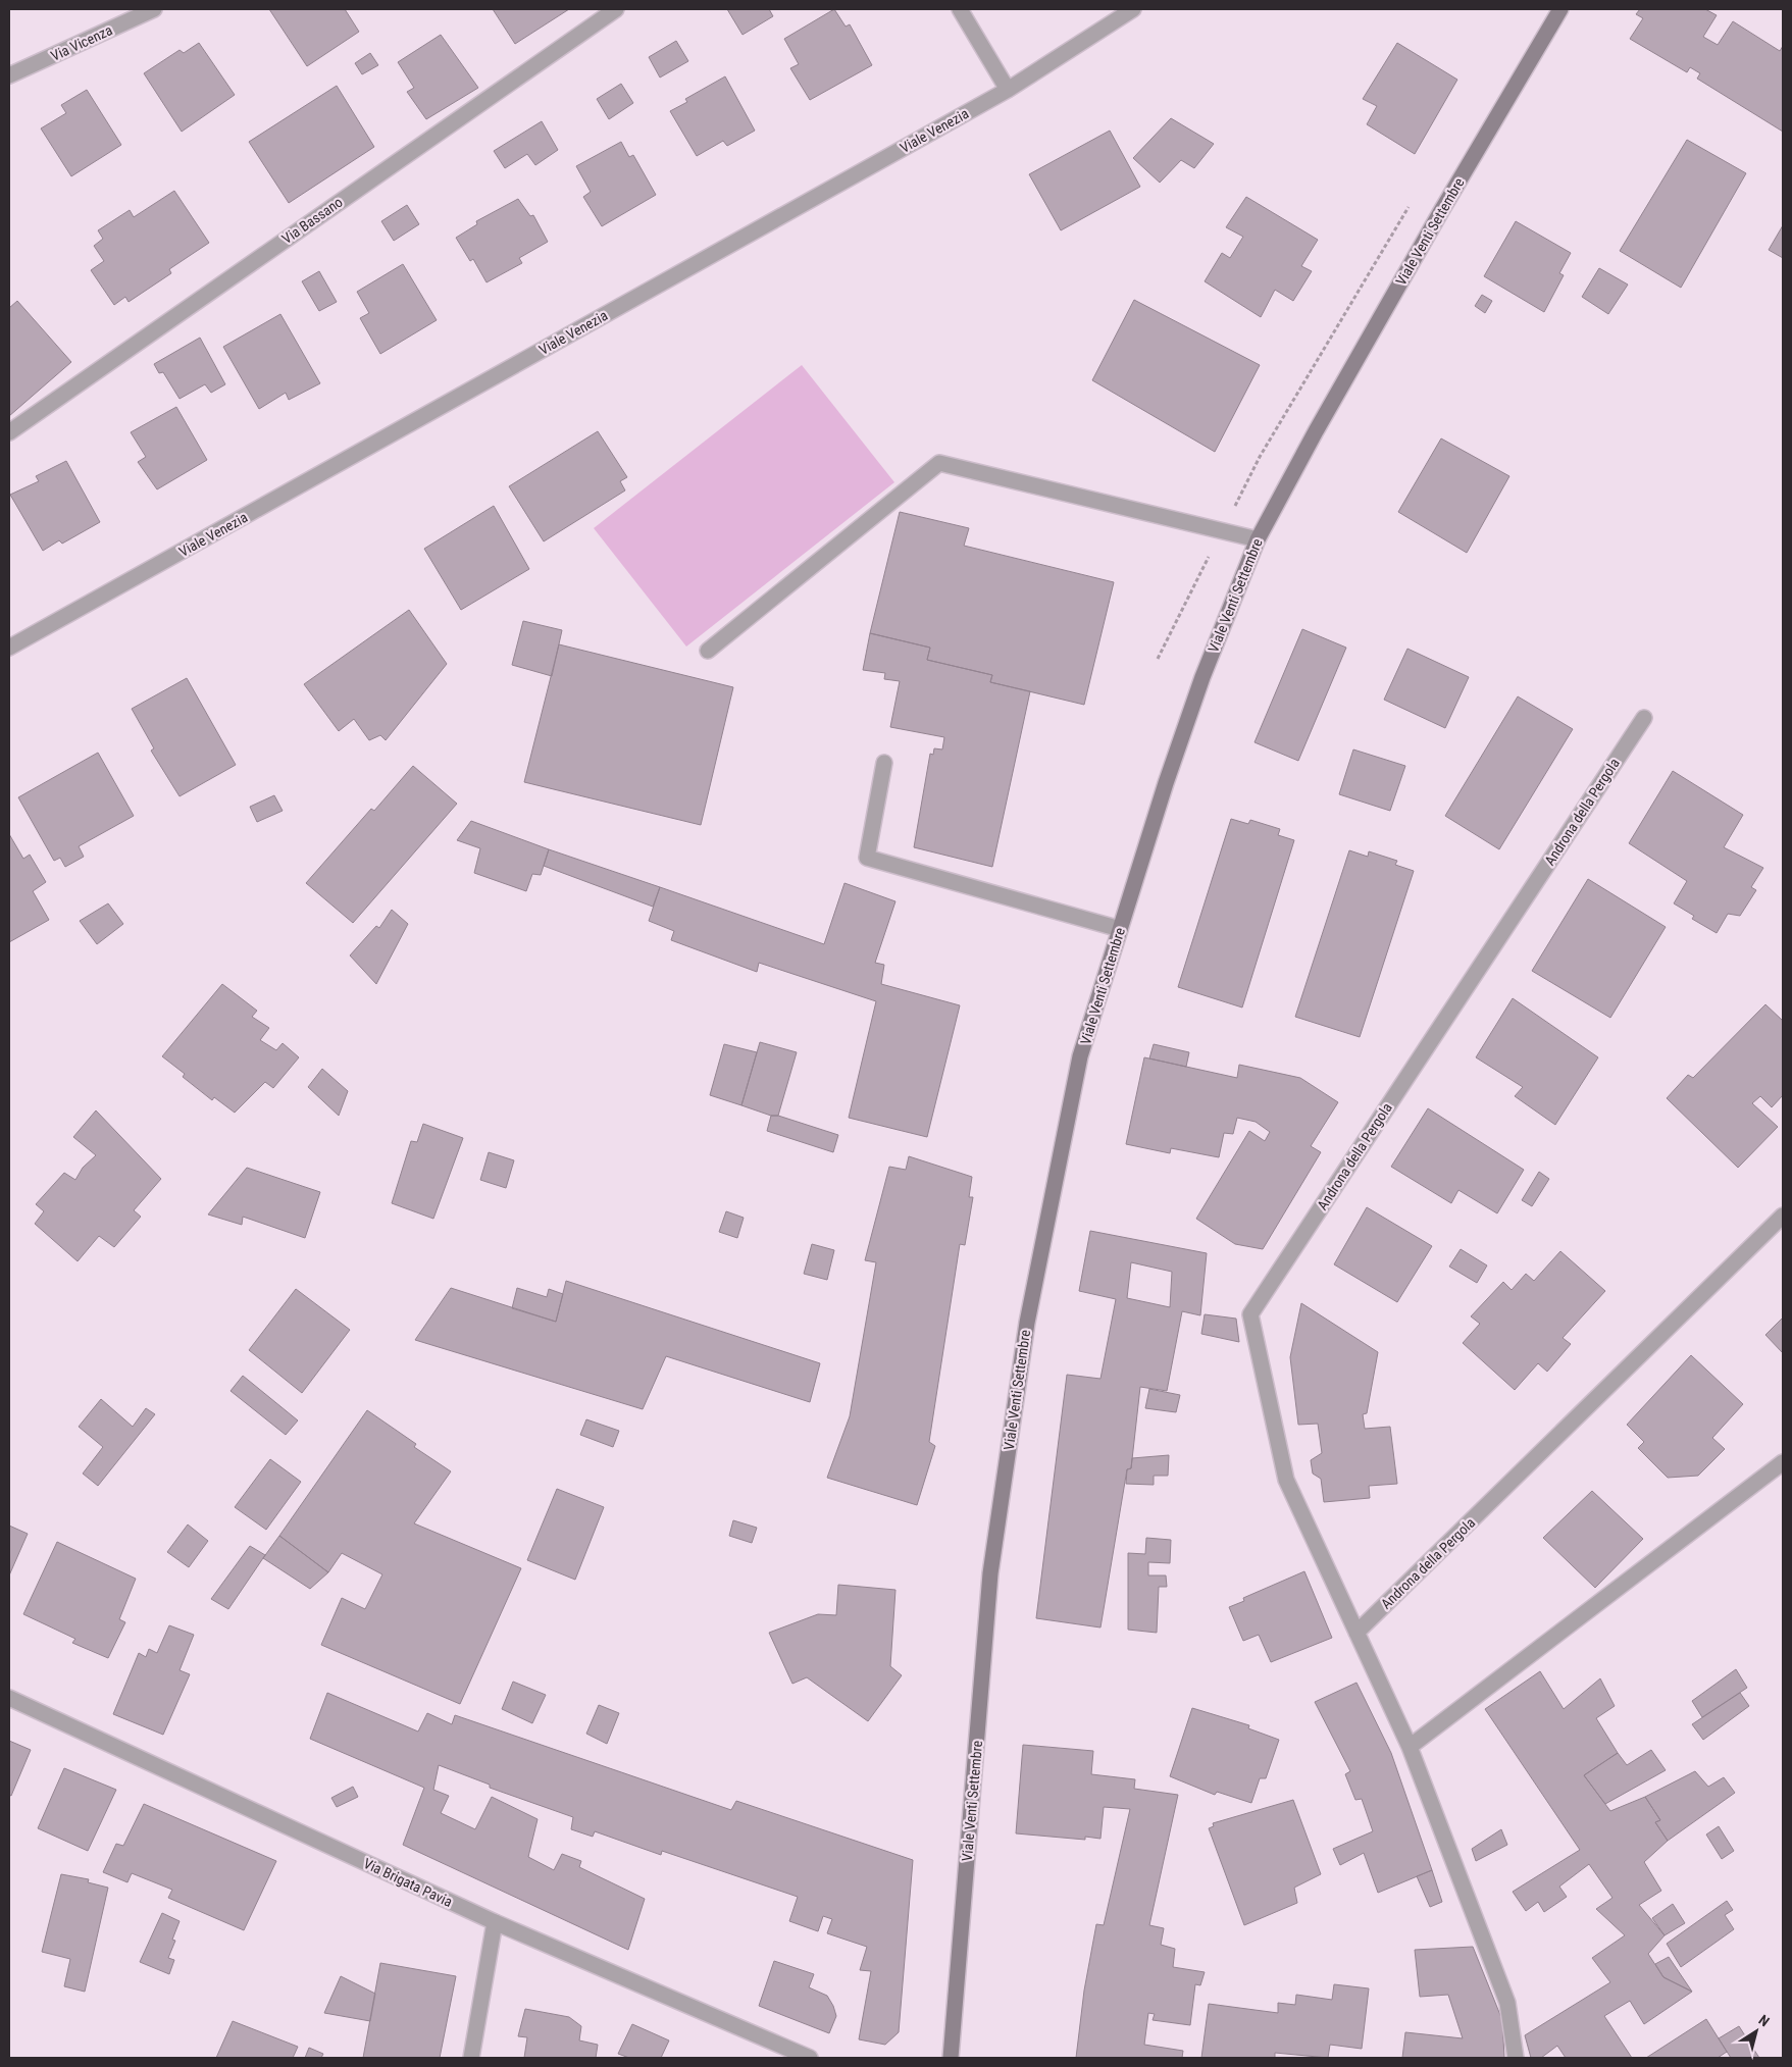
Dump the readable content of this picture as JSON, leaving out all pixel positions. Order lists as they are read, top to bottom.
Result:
{
  "streets": {
    "main road": ["Viale Venti Settembre"],
    "street": [
      "Via Vicenza",
      "Viale Venezia",
      "Via Bassano",
      "Androna della Pergola",
      "Via Brigata Pavia"
    ]
  },
  "north": "top right"
}
